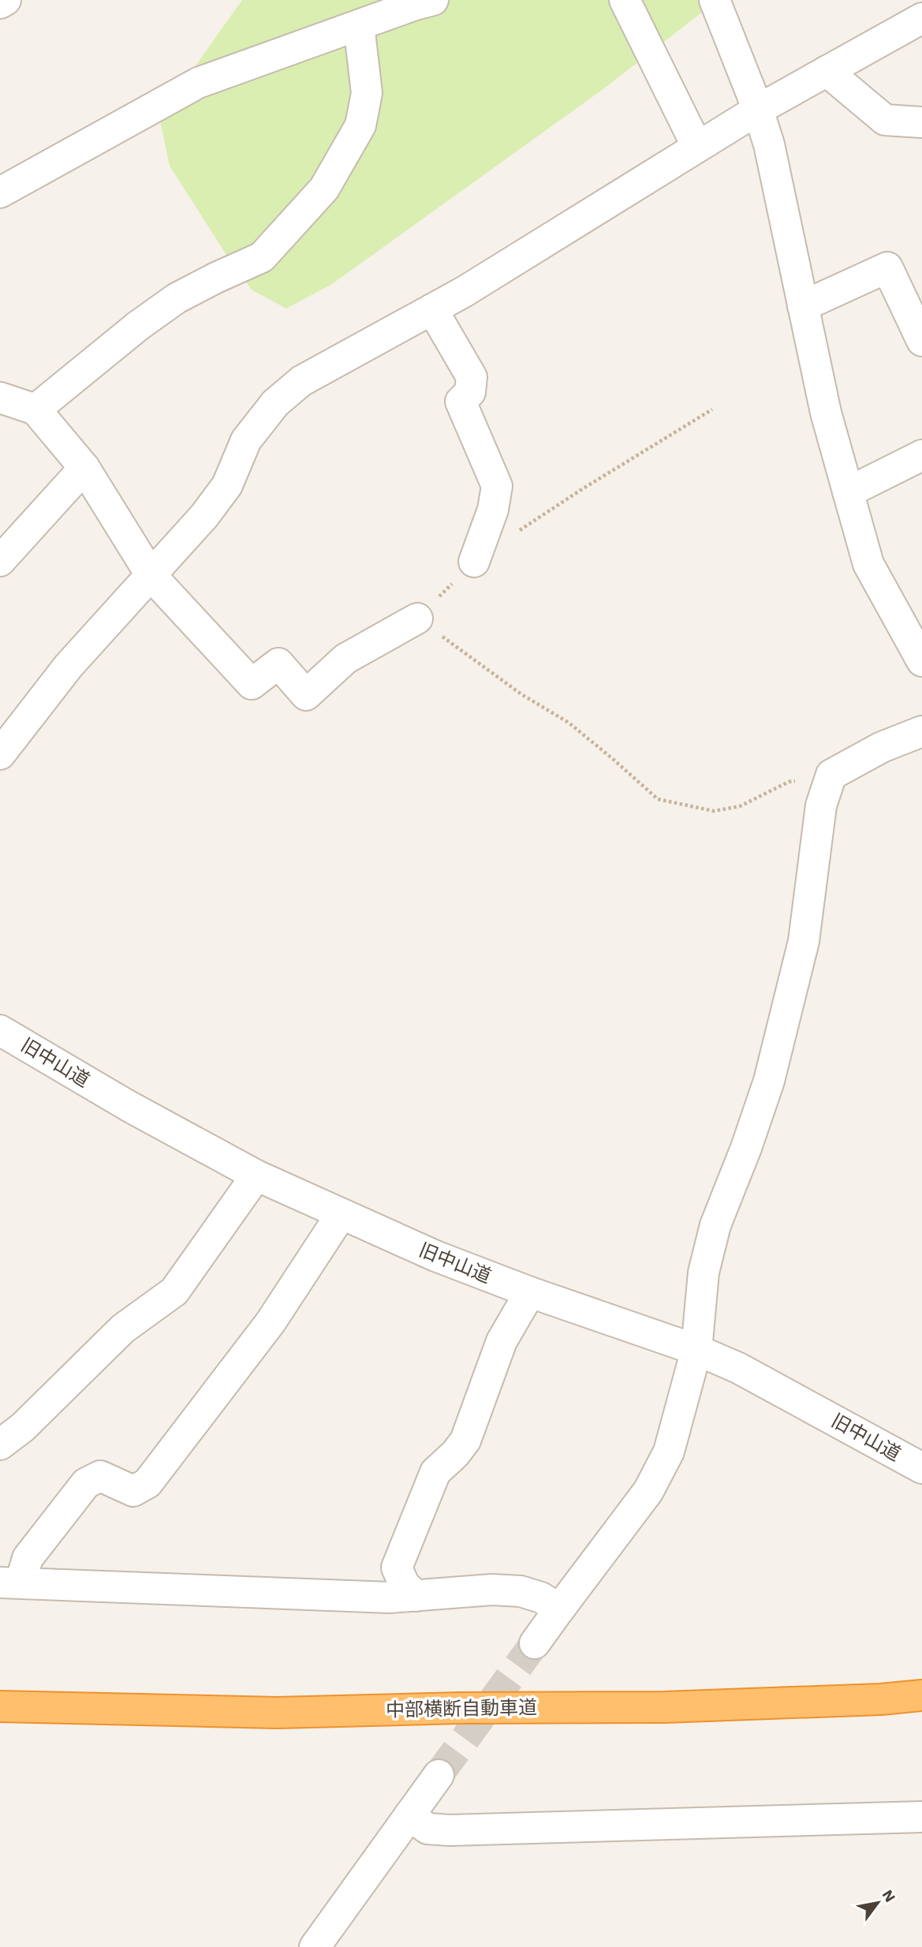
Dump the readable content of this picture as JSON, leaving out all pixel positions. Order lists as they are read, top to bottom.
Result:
{
  "streets": {
    "highway": ["中部横断自動車道"],
    "street": ["旧中山道"]
  },
  "north": "top right"
}
